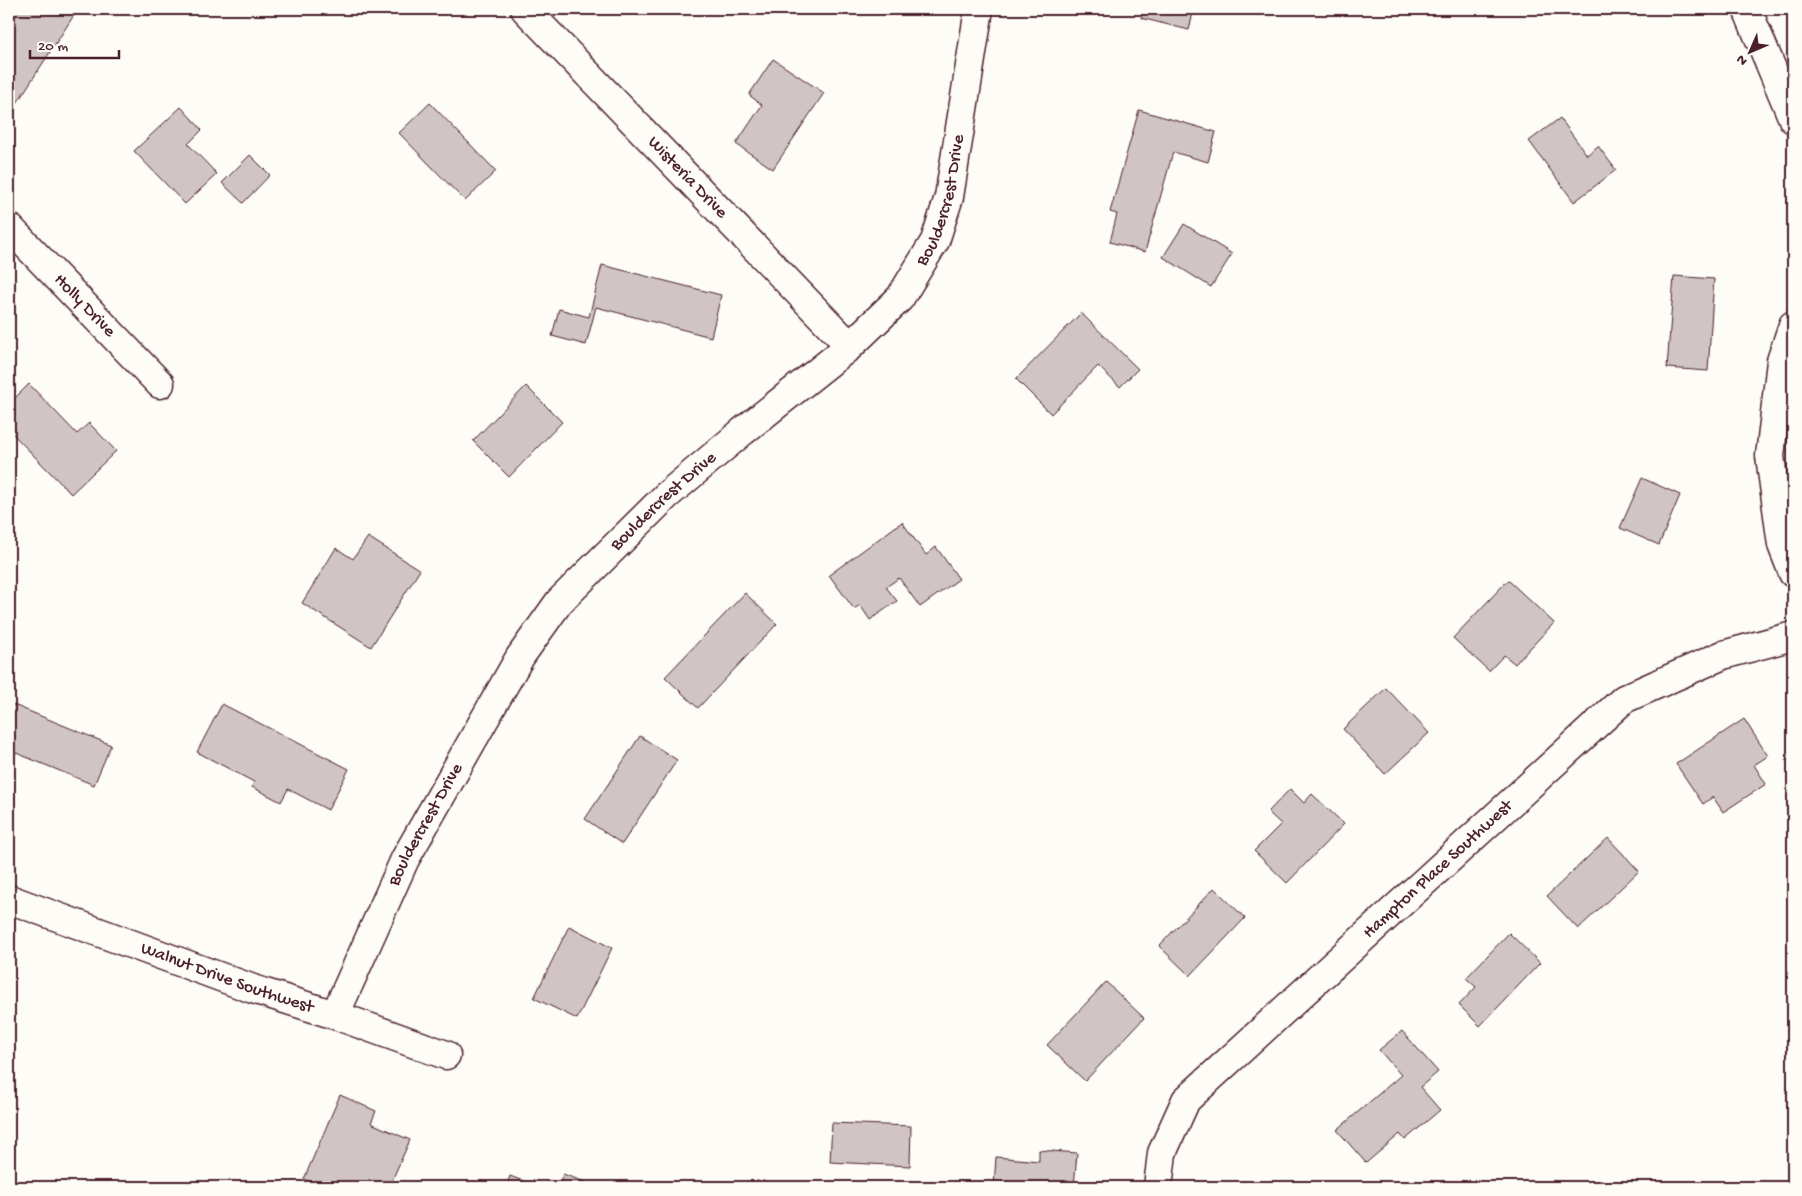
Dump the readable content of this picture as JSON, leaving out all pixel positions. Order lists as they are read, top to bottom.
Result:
{
  "streets": {
    "street": [
      "Wisteria Drive",
      "Bouldercrest Drive",
      "Holly Drive",
      "Hampton Place Southwest",
      "Walnut Drive Southwest"
    ]
  },
  "crossings": [
    ["Wisteria Drive", "Bouldercrest Drive"],
    ["Bouldercrest Drive", "Walnut Drive Southwest"]
  ],
  "scale_bar": "20 m",
  "north": "bottom left"
}
